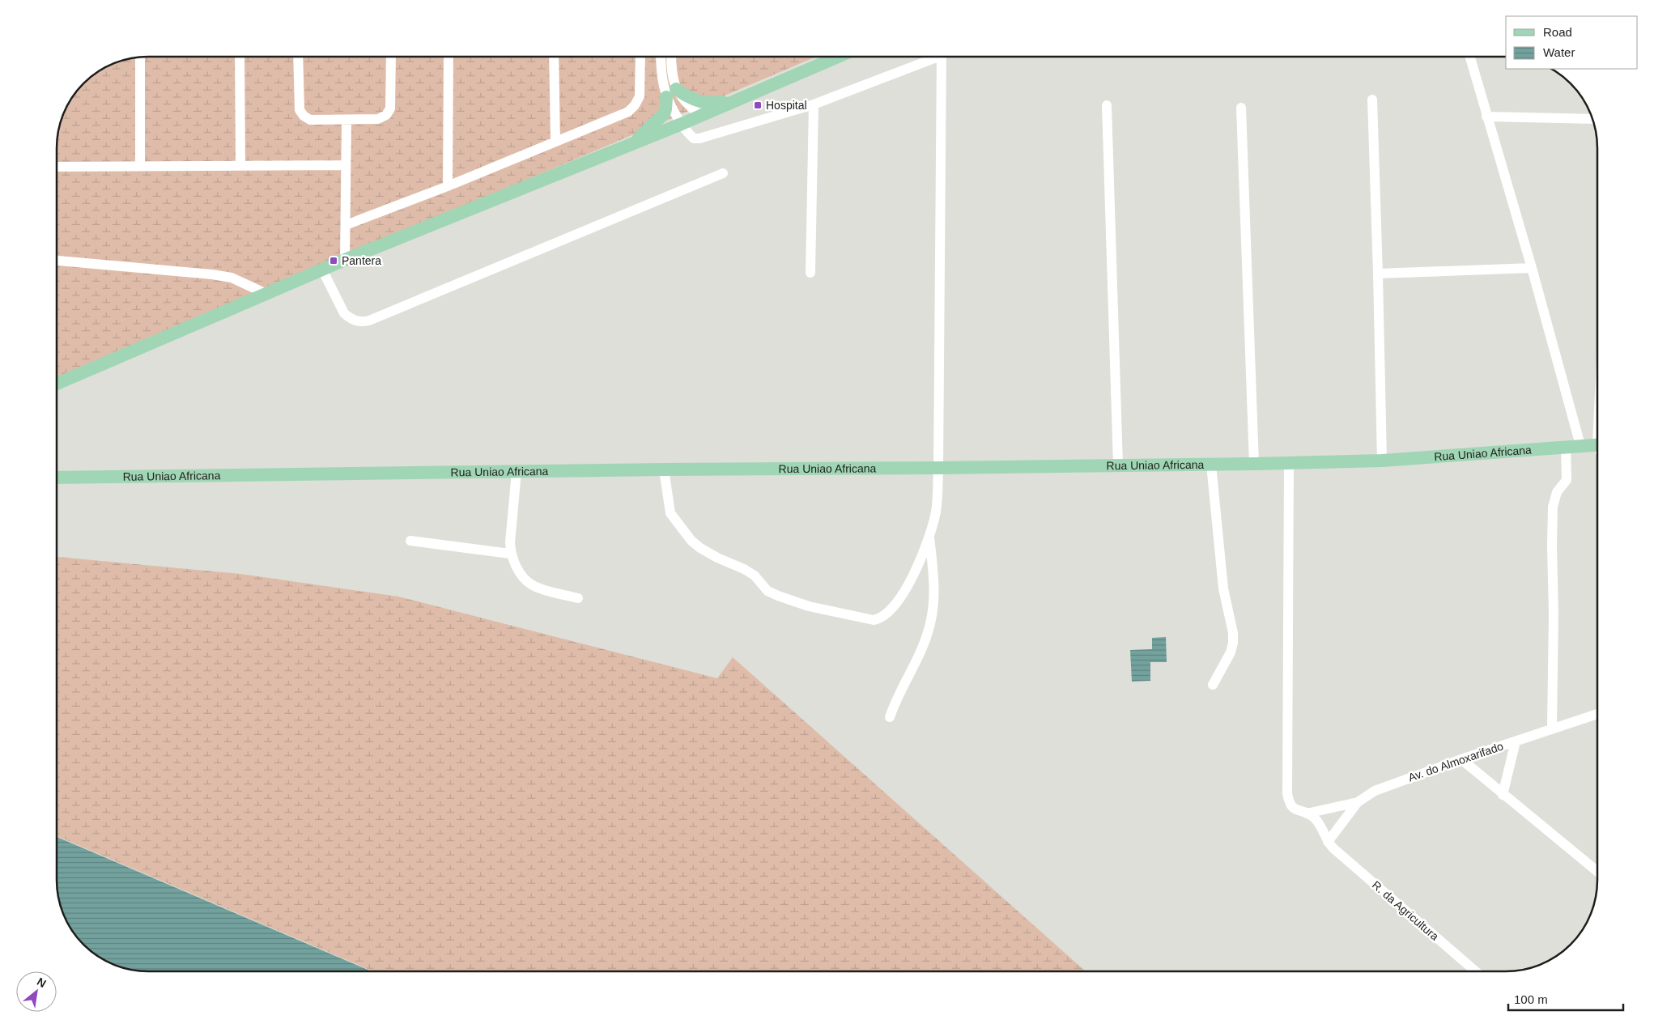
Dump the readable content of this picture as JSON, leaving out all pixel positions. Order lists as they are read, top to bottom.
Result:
{
  "streets": {
    "main road": ["Rua Uniao Africana"],
    "street": ["Av. do Almoxarifado", "R. da Agricultura"]
  },
  "crossings": [
    ["Av. do Almoxarifado", "R. da Agricultura"]
  ],
  "places": {
    "transit": ["Hospital", "Pantera"]
  },
  "legend": ["Road", "Water"],
  "scale_bar": "100 m",
  "north": "top right"
}
